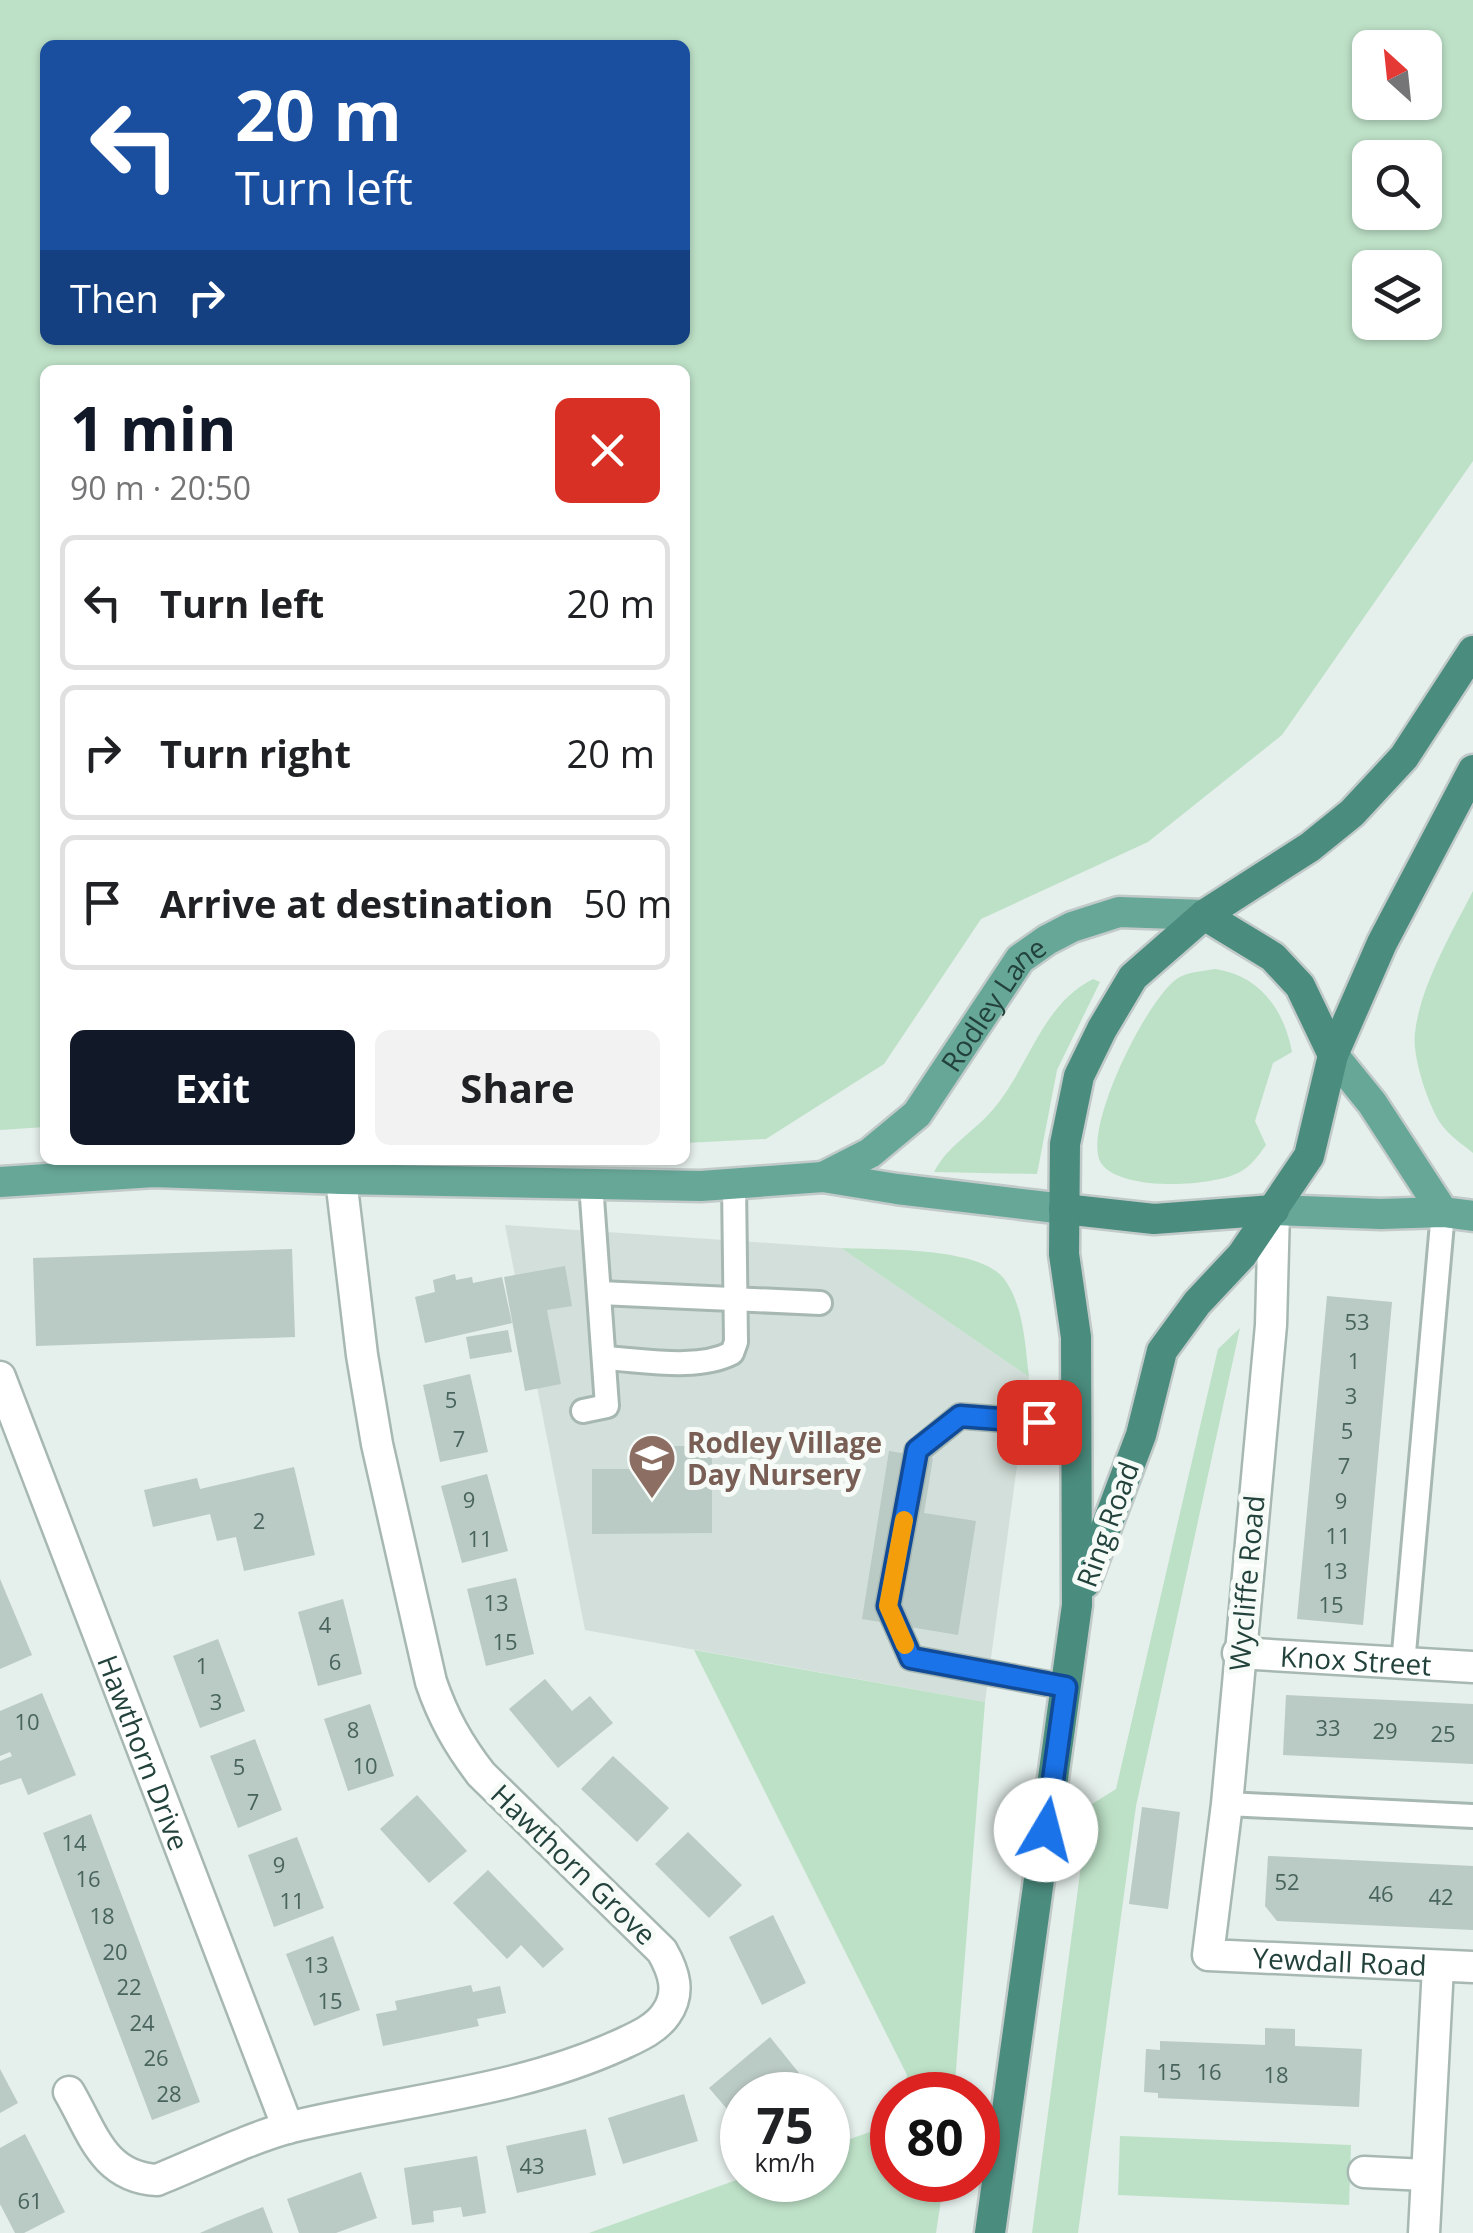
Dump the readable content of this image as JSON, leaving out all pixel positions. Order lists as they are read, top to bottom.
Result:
{
  "streets": {
    "highway": ["Ring Road"],
    "main road": ["Rodley Lane"],
    "street": [
      "Wycliffe Road",
      "Knox Street",
      "Hawthorn Drive",
      "Hawthorn Grove",
      "Yewdall Road"
    ]
  },
  "crossings": [
    ["Rodley Lane", "Ring Road"],
    ["Rodley Lane", "Wycliffe Road"],
    ["Rodley Lane", "Hawthorn Grove"],
    ["Ring Road", "Wycliffe Road"],
    ["Wycliffe Road", "Knox Street"],
    ["Wycliffe Road", "Yewdall Road"],
    ["Hawthorn Drive", "Hawthorn Grove"]
  ],
  "places": {
    "school or university": ["Rodley Village Day Nursery"]
  },
  "house_numbers": [
    "53",
    "1",
    "3",
    "5",
    "5",
    "7",
    "7",
    "9",
    "9",
    "2",
    "11",
    "11",
    "13",
    "13",
    "15",
    "4",
    "15",
    "6",
    "1",
    "3",
    "10",
    "33",
    "8",
    "29",
    "25",
    "10",
    "5",
    "7",
    "14",
    "9",
    "16",
    "52",
    "46",
    "42",
    "11",
    "18",
    "20",
    "13",
    "22",
    "15",
    "24",
    "26",
    "15",
    "16",
    "18",
    "28",
    "43",
    "61"
  ],
  "north": "top left",
  "page": {
    "turn": ["20 m", "Turn left"],
    "then": "Then",
    "heading": ["1 min", "90 m · 20:50"],
    "list": [
      {
        "name": "Turn left",
        "value": "20 m"
      },
      {
        "name": "Turn right",
        "value": "20 m"
      },
      {
        "name": "Arrive at destination",
        "value": "50 m"
      }
    ],
    "buttons": ["Exit", "Share"],
    "speed": "75 km/h",
    "limit": "80"
  }
}
